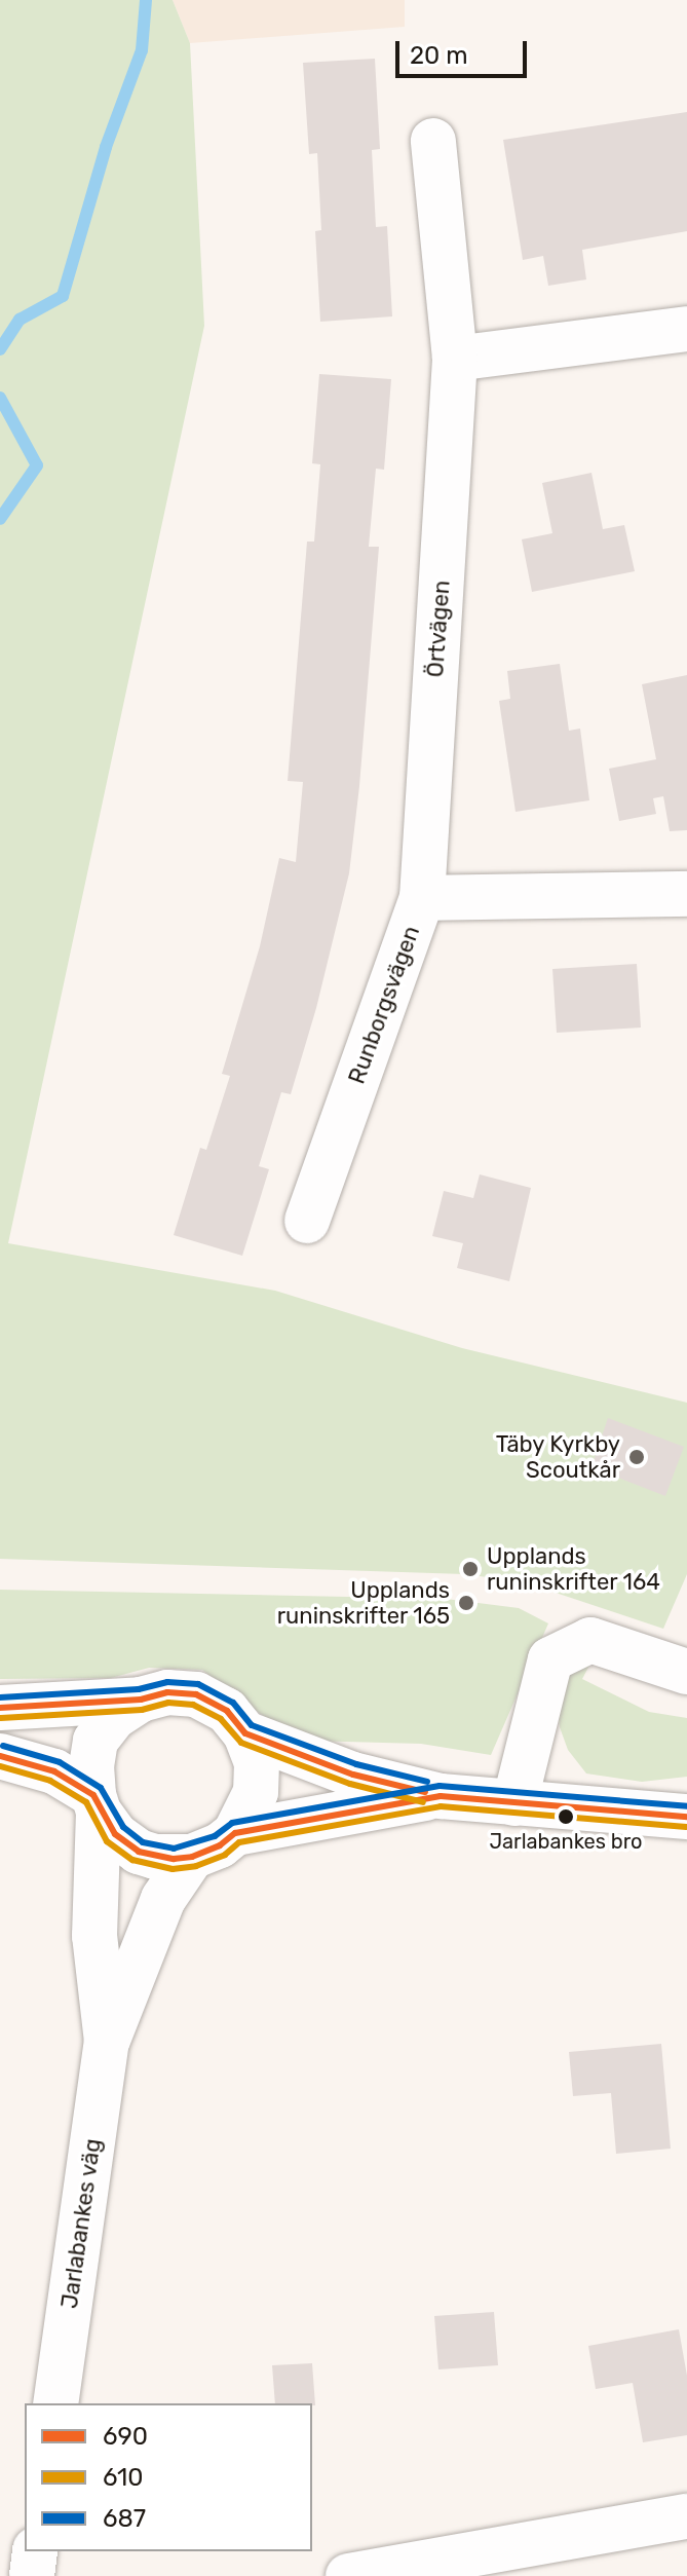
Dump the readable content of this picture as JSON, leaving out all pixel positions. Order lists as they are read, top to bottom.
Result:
{
  "streets": {
    "main road": ["Örtvägen", "Runborgsvägen", "Jarlabankes väg"]
  },
  "crossings": [
    ["Örtvägen", "Runborgsvägen"]
  ],
  "places": [
    "Täby Kyrkby Scoutkår",
    "Upplands runinskrifter 164",
    "Upplands runinskrifter 165",
    "Jarlabankes bro"
  ],
  "lines": ["transit line 687", "transit line 690", "transit line 610"],
  "legend": ["690", "610", "687"],
  "scale_bar": "20 m"
}
